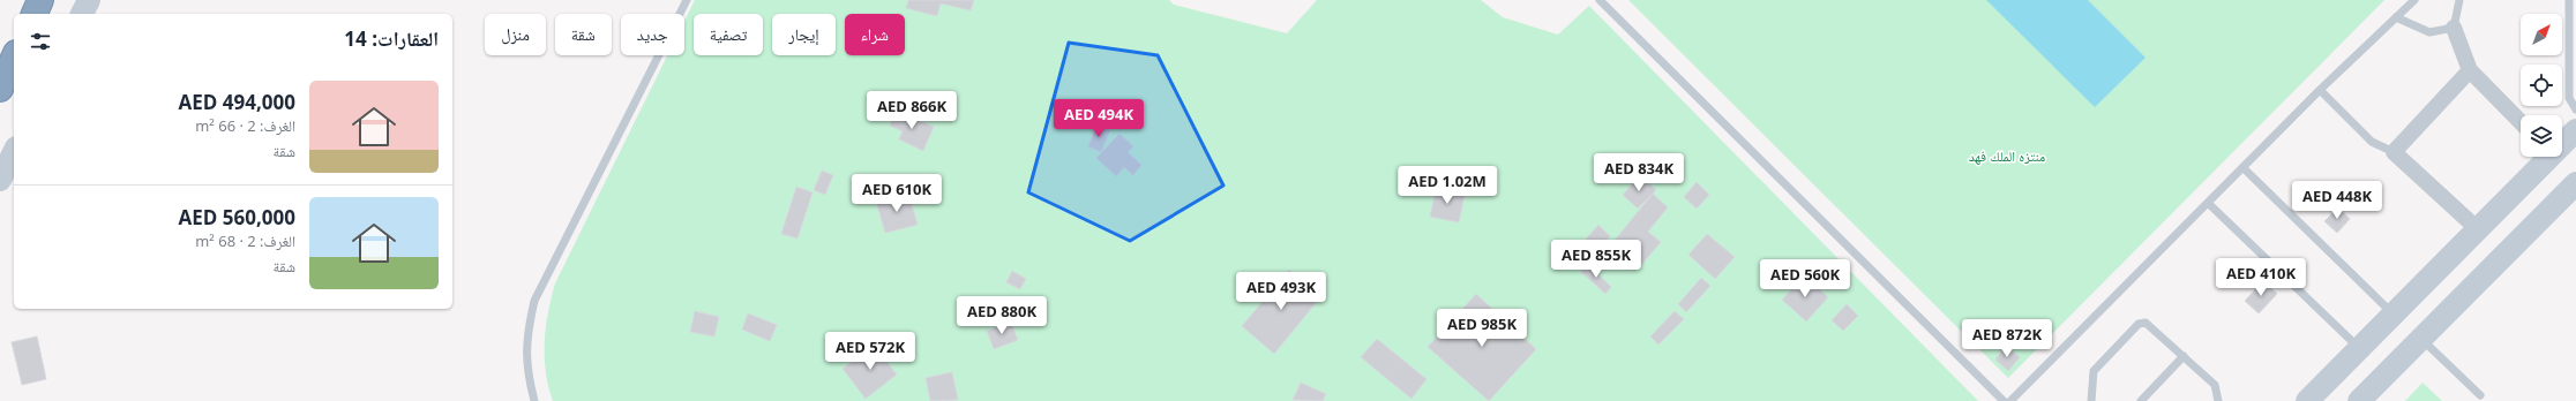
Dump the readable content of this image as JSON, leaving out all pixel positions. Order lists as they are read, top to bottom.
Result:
{
  "parks": ["منتزه الملك فهد"],
  "north": "top right",
  "page": {
    "chip": [
      "شراء",
      "إيجار",
      "تصفية",
      "جديد",
      "شقة",
      "منزل"
    ],
    "heading": "العقارات: 14",
    "list": [
      {
        "name": "AED 494,000",
        "note": "الغرف: 2 · 66 m² · شقة"
      },
      {
        "name": "AED 560,000",
        "note": "الغرف: 2 · 68 m² · شقة"
      }
    ],
    "price": [
      "AED 866K",
      "AED 494K",
      "AED 834K",
      "AED 1.02M",
      "AED 610K",
      "AED 448K",
      "AED 855K",
      "AED 410K",
      "AED 560K",
      "AED 493K",
      "AED 880K",
      "AED 985K",
      "AED 872K",
      "AED 572K"
    ]
  }
}
